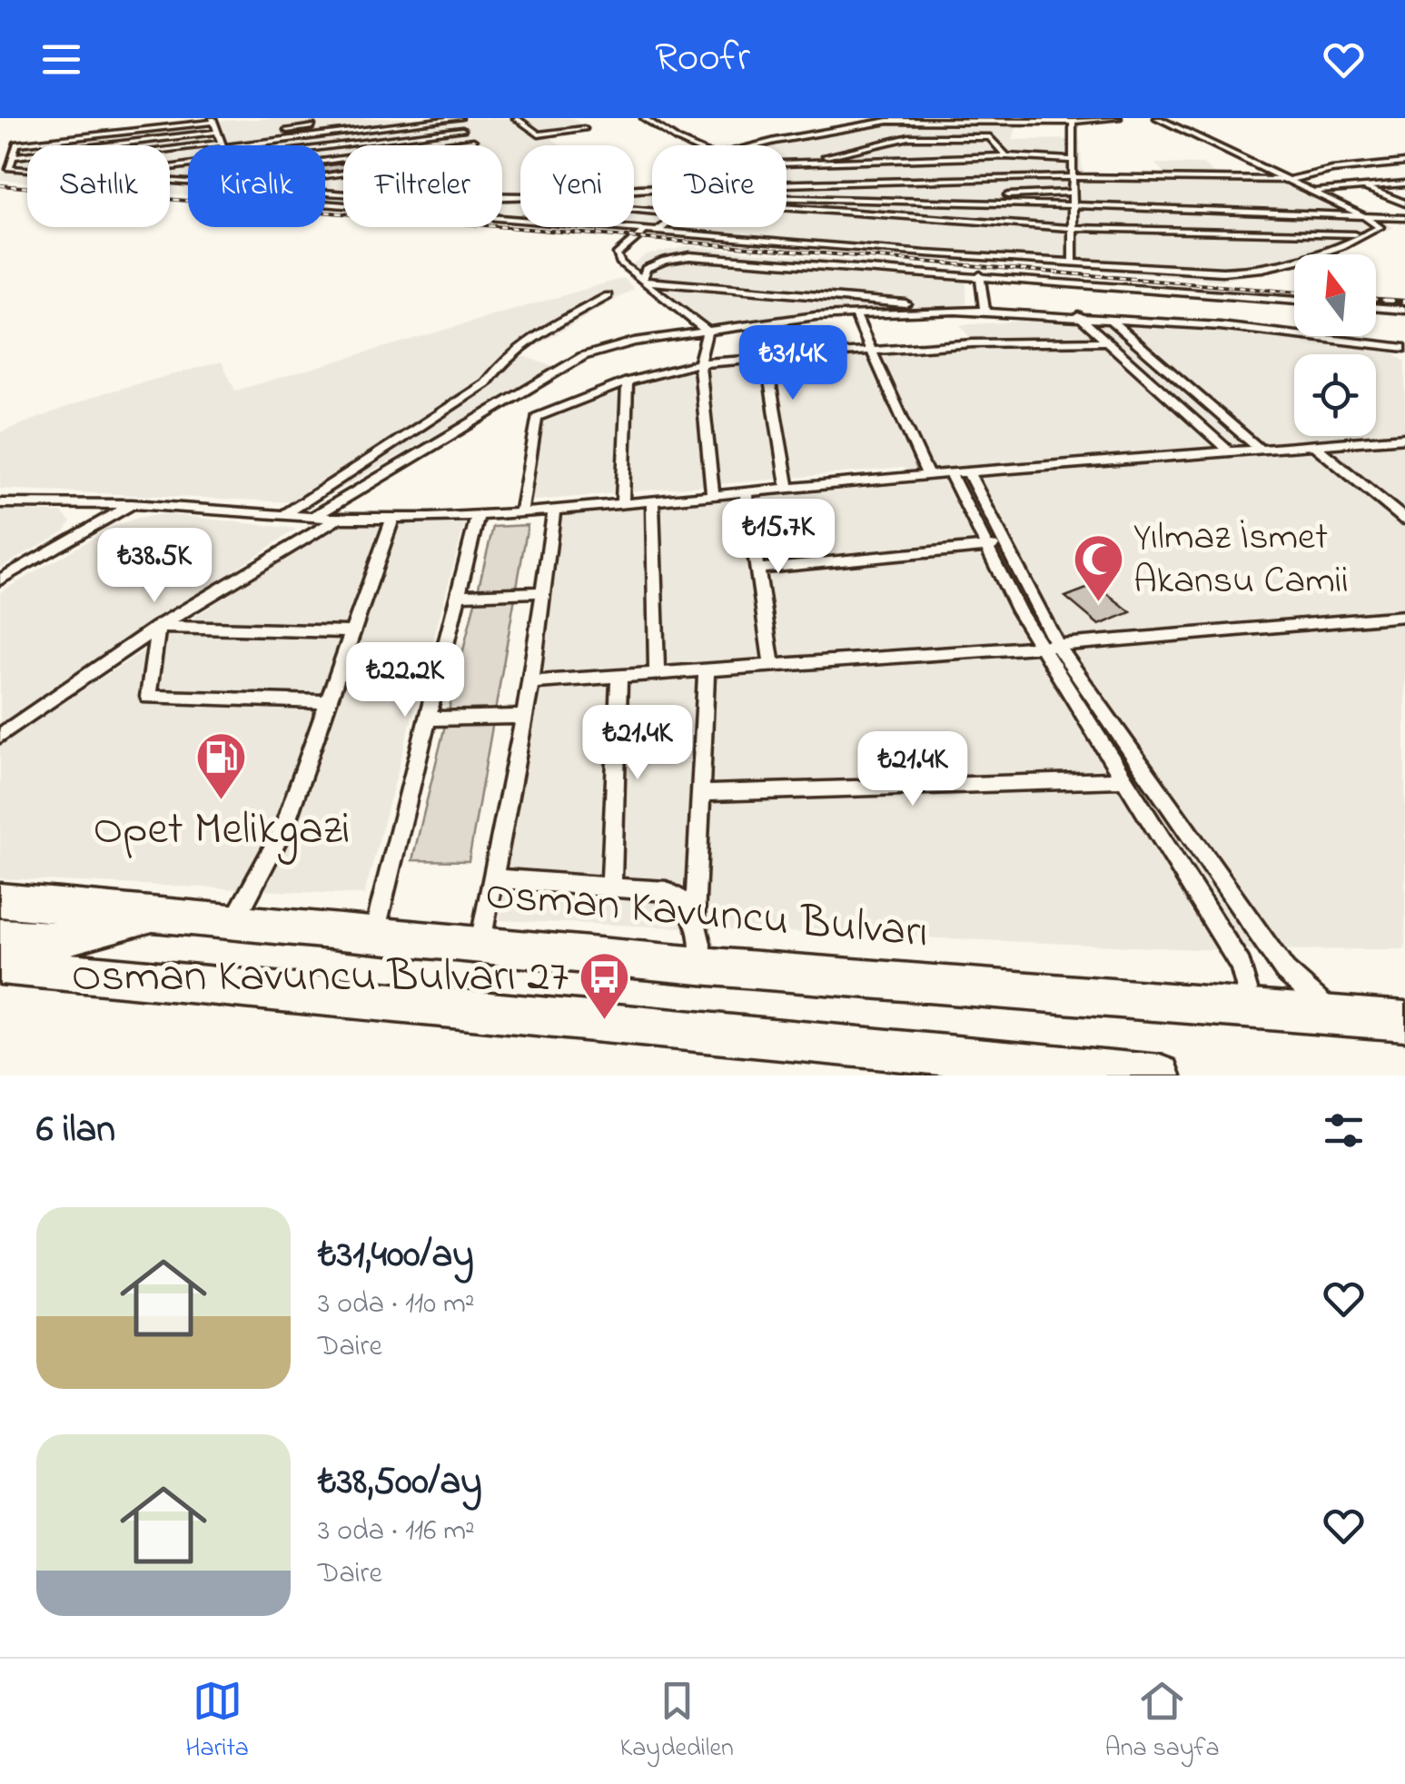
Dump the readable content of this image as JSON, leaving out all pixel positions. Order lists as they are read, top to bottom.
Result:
{
  "streets": {
    "highway": ["Osman Kavuncu Bulvarı"]
  },
  "places": {
    "mosque": ["Yılmaz İsmet Akansu Camii"],
    "fuel station": ["Opet Melikgazi"],
    "bus stop": ["Osman Kavuncu Bulvarı 27"]
  },
  "north": "top",
  "page": {
    "header": "Roofr",
    "chip": [
      "Satılık",
      "Kiralık",
      "Filtreler",
      "Yeni",
      "Daire"
    ],
    "price": [
      "₺31.4K",
      "₺15.7K",
      "₺38.5K",
      "₺22.2K",
      "₺21.4K",
      "₺21.4K"
    ],
    "heading": "6 ilan",
    "list": [
      {
        "name": "₺31,400/ay",
        "note": "3 oda · 110 m² · Daire"
      },
      {
        "name": "₺38,500/ay",
        "note": "3 oda · 116 m² · Daire"
      }
    ],
    "tabs": ["Harita", "Kaydedilen", "Ana sayfa"]
  }
}
